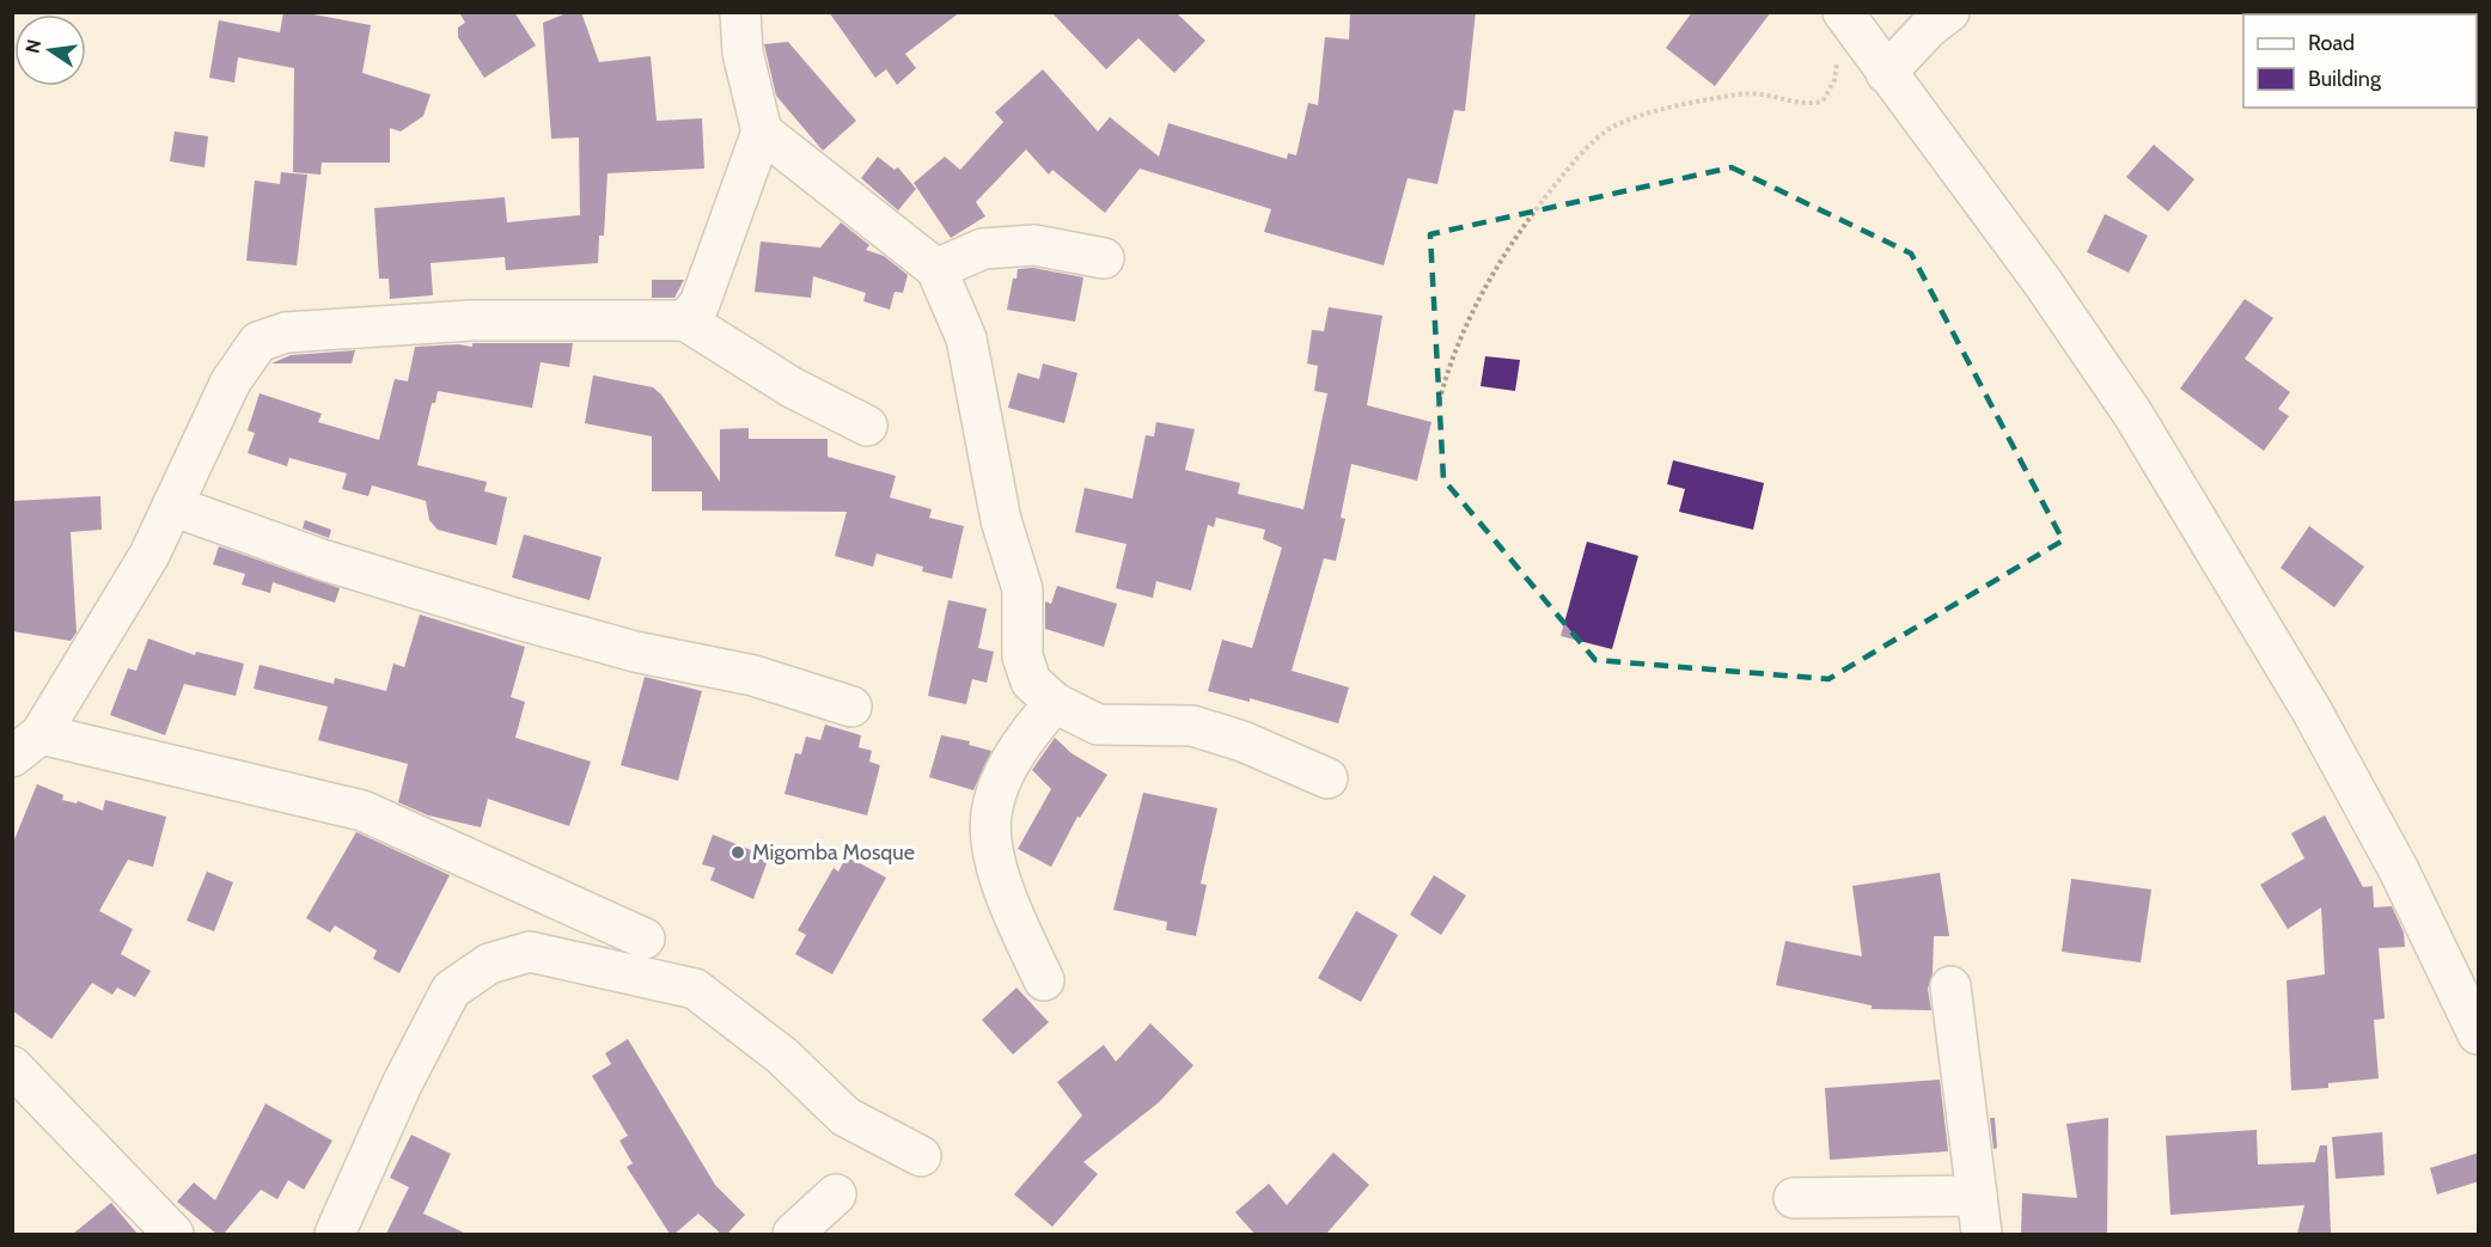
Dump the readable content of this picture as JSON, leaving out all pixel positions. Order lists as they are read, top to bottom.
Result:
{
  "places": ["Migomba Mosque"],
  "legend": ["Road", "Building"],
  "north": "left"
}
